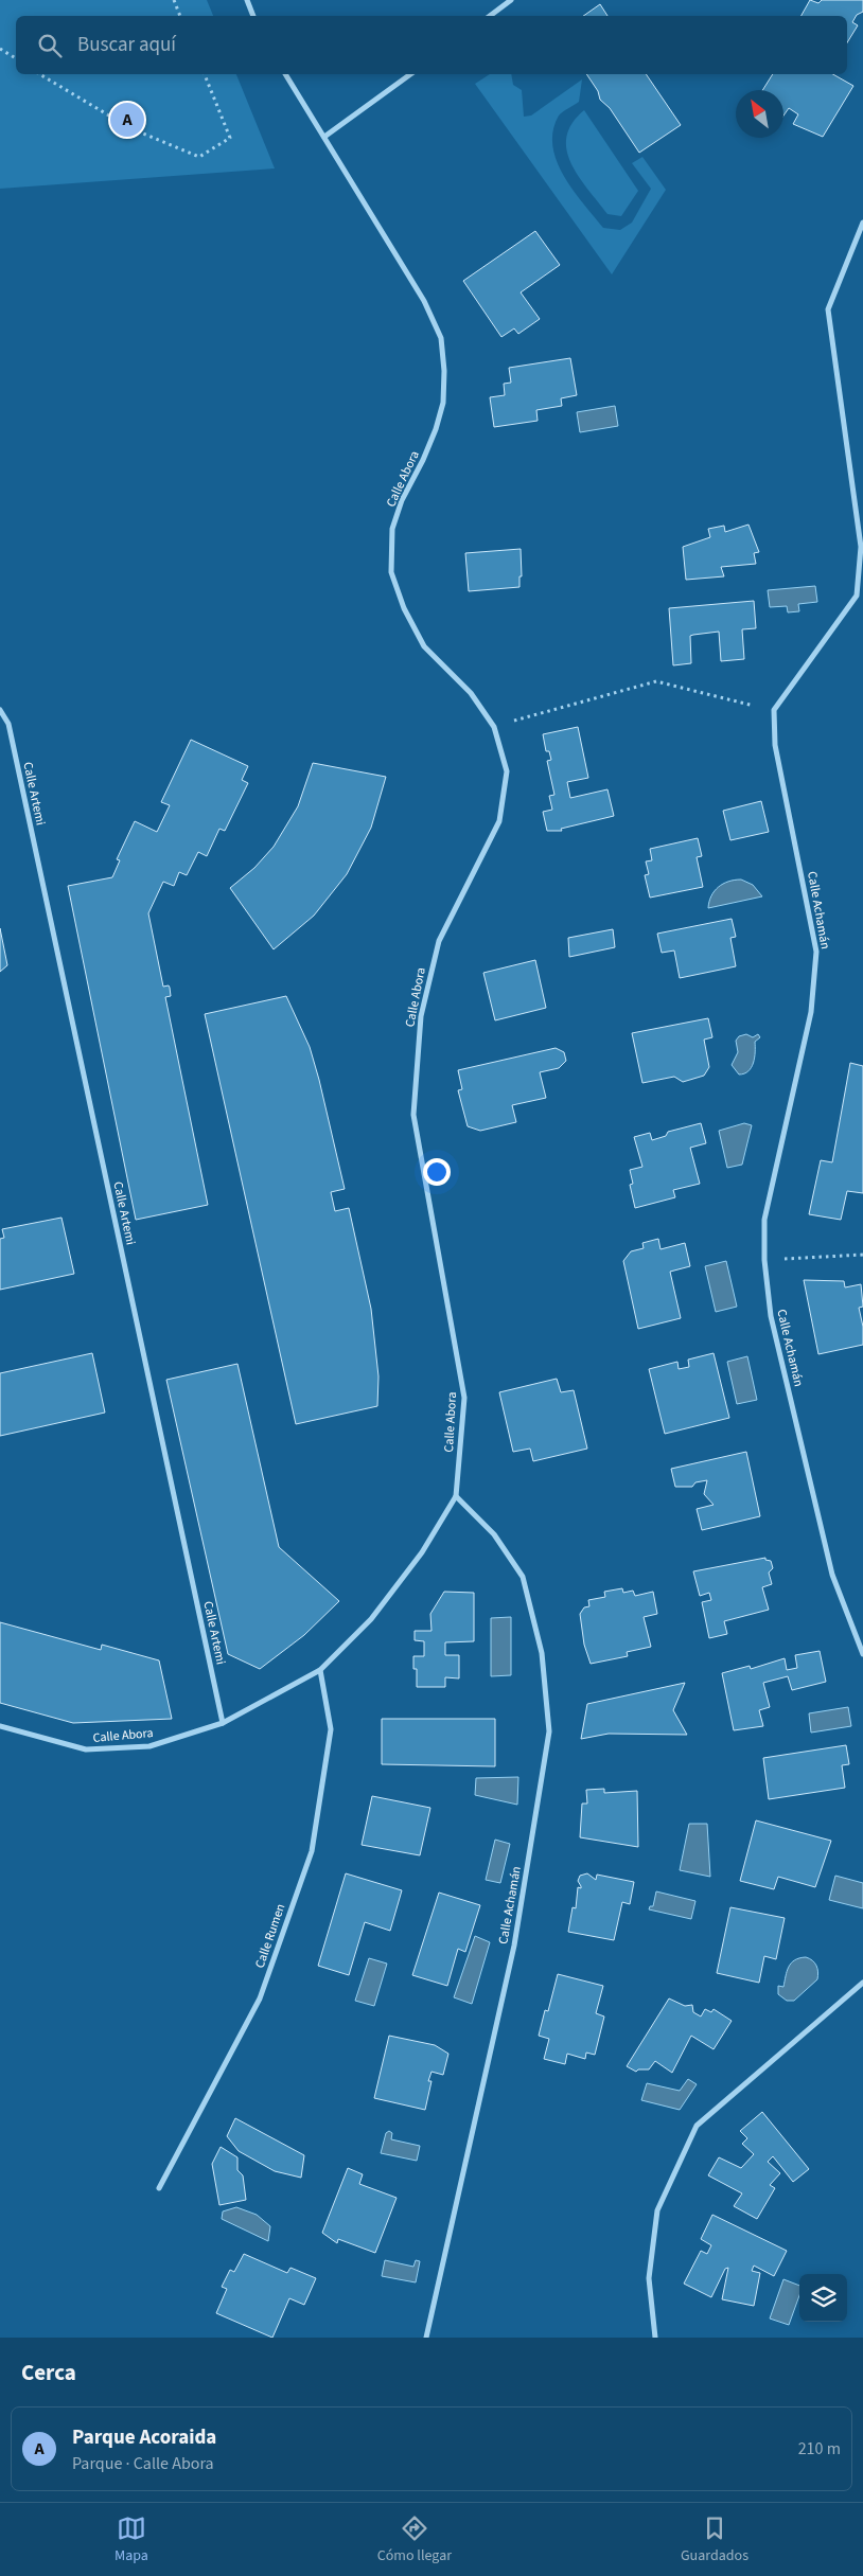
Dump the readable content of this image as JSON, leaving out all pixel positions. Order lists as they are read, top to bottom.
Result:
{
  "streets": {
    "street": [
      "Calle Abora",
      "Calle Artemi",
      "Calle Achamán",
      "Calle Rumen"
    ]
  },
  "crossings": [
    ["Calle Abora", "Calle Artemi"],
    ["Calle Abora", "Calle Achamán"],
    ["Calle Abora", "Calle Rumen"]
  ],
  "north": "top left",
  "page": {
    "search": "Buscar aquí",
    "pins": "A",
    "heading": "Cerca",
    "list": [
      {
        "mark": "A",
        "name": "Parque Acoraida",
        "note": "Parque · Calle Abora",
        "value": "210 m"
      }
    ],
    "nav": ["Mapa", "Cómo llegar", "Guardados"]
  }
}
